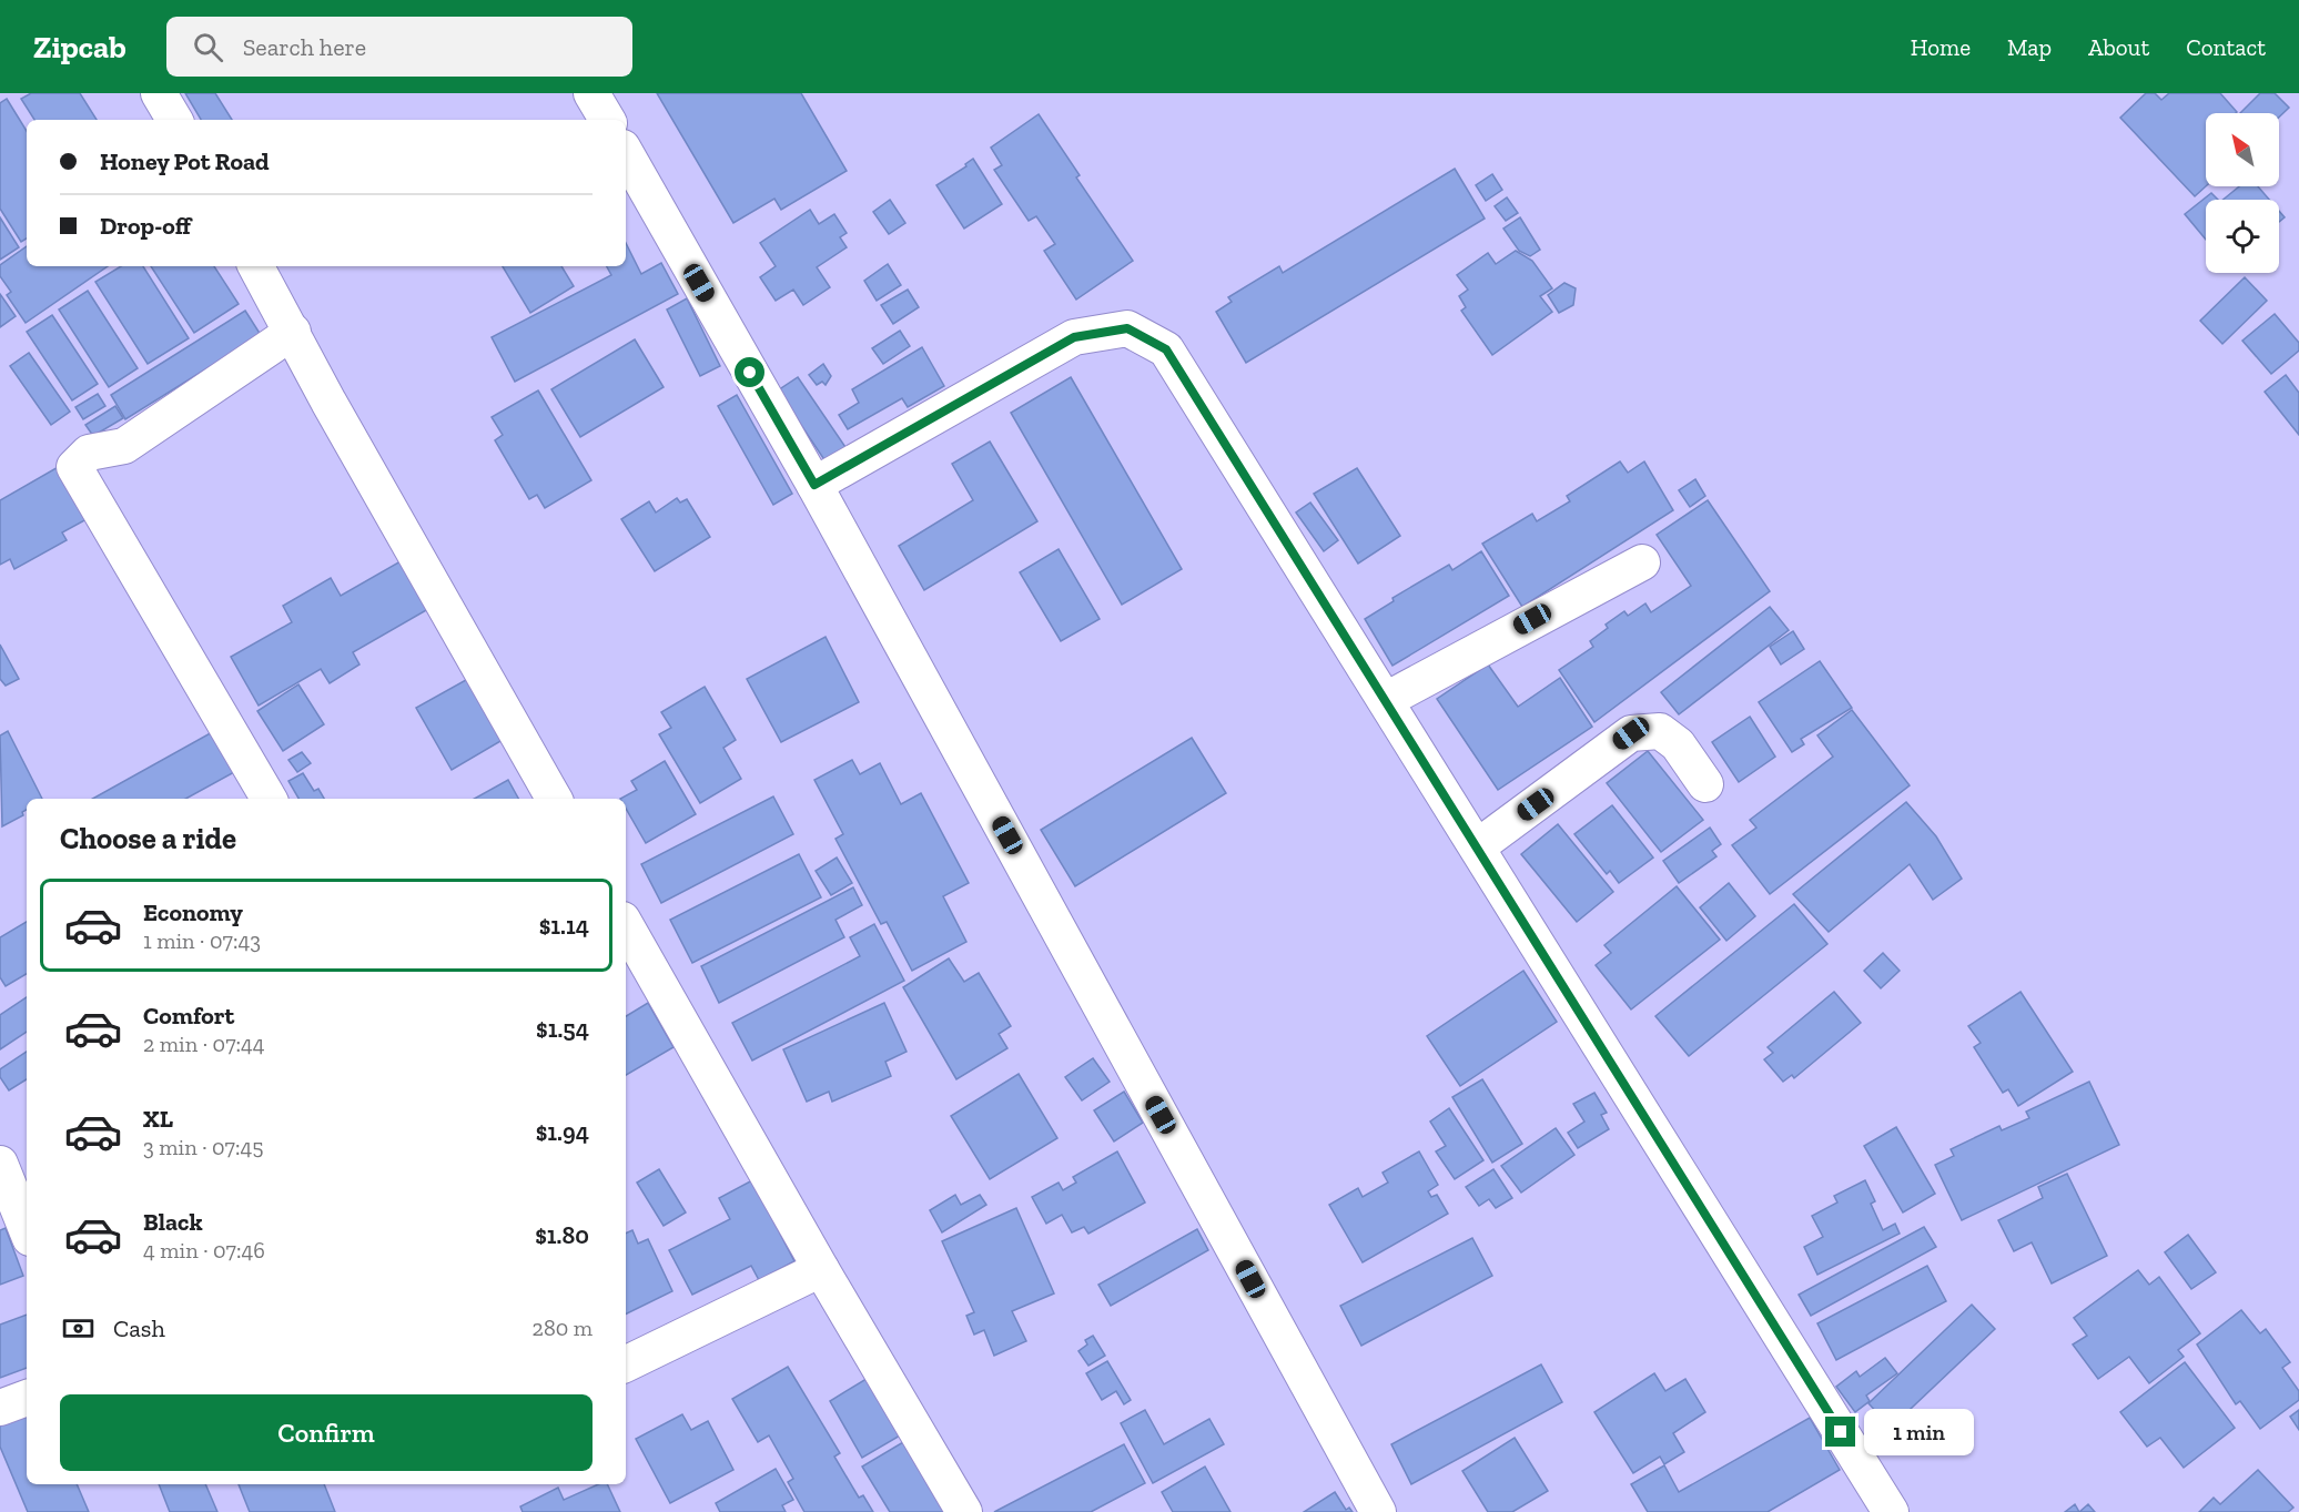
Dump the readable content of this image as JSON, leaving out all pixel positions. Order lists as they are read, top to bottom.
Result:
{
  "north": "top left",
  "page": {
    "header": "Zipcab",
    "search": "Search here",
    "nav": [
      "Home",
      "Map",
      "About",
      "Contact"
    ],
    "banner": ["Honey Pot Road", "Drop-off"],
    "heading": "Choose a ride",
    "list": [
      {
        "name": "Economy",
        "note": "1 min · 07:43",
        "value": "$1.14"
      },
      {
        "name": "Comfort",
        "note": "2 min · 07:44",
        "value": "$1.54"
      },
      {
        "name": "XL",
        "note": "3 min · 07:45",
        "value": "$1.94"
      },
      {
        "name": "Black",
        "note": "4 min · 07:46",
        "value": "$1.80"
      }
    ],
    "pay": ["Cash", "280 m"],
    "buttons": "Confirm",
    "bubble": "1 min"
  }
}
